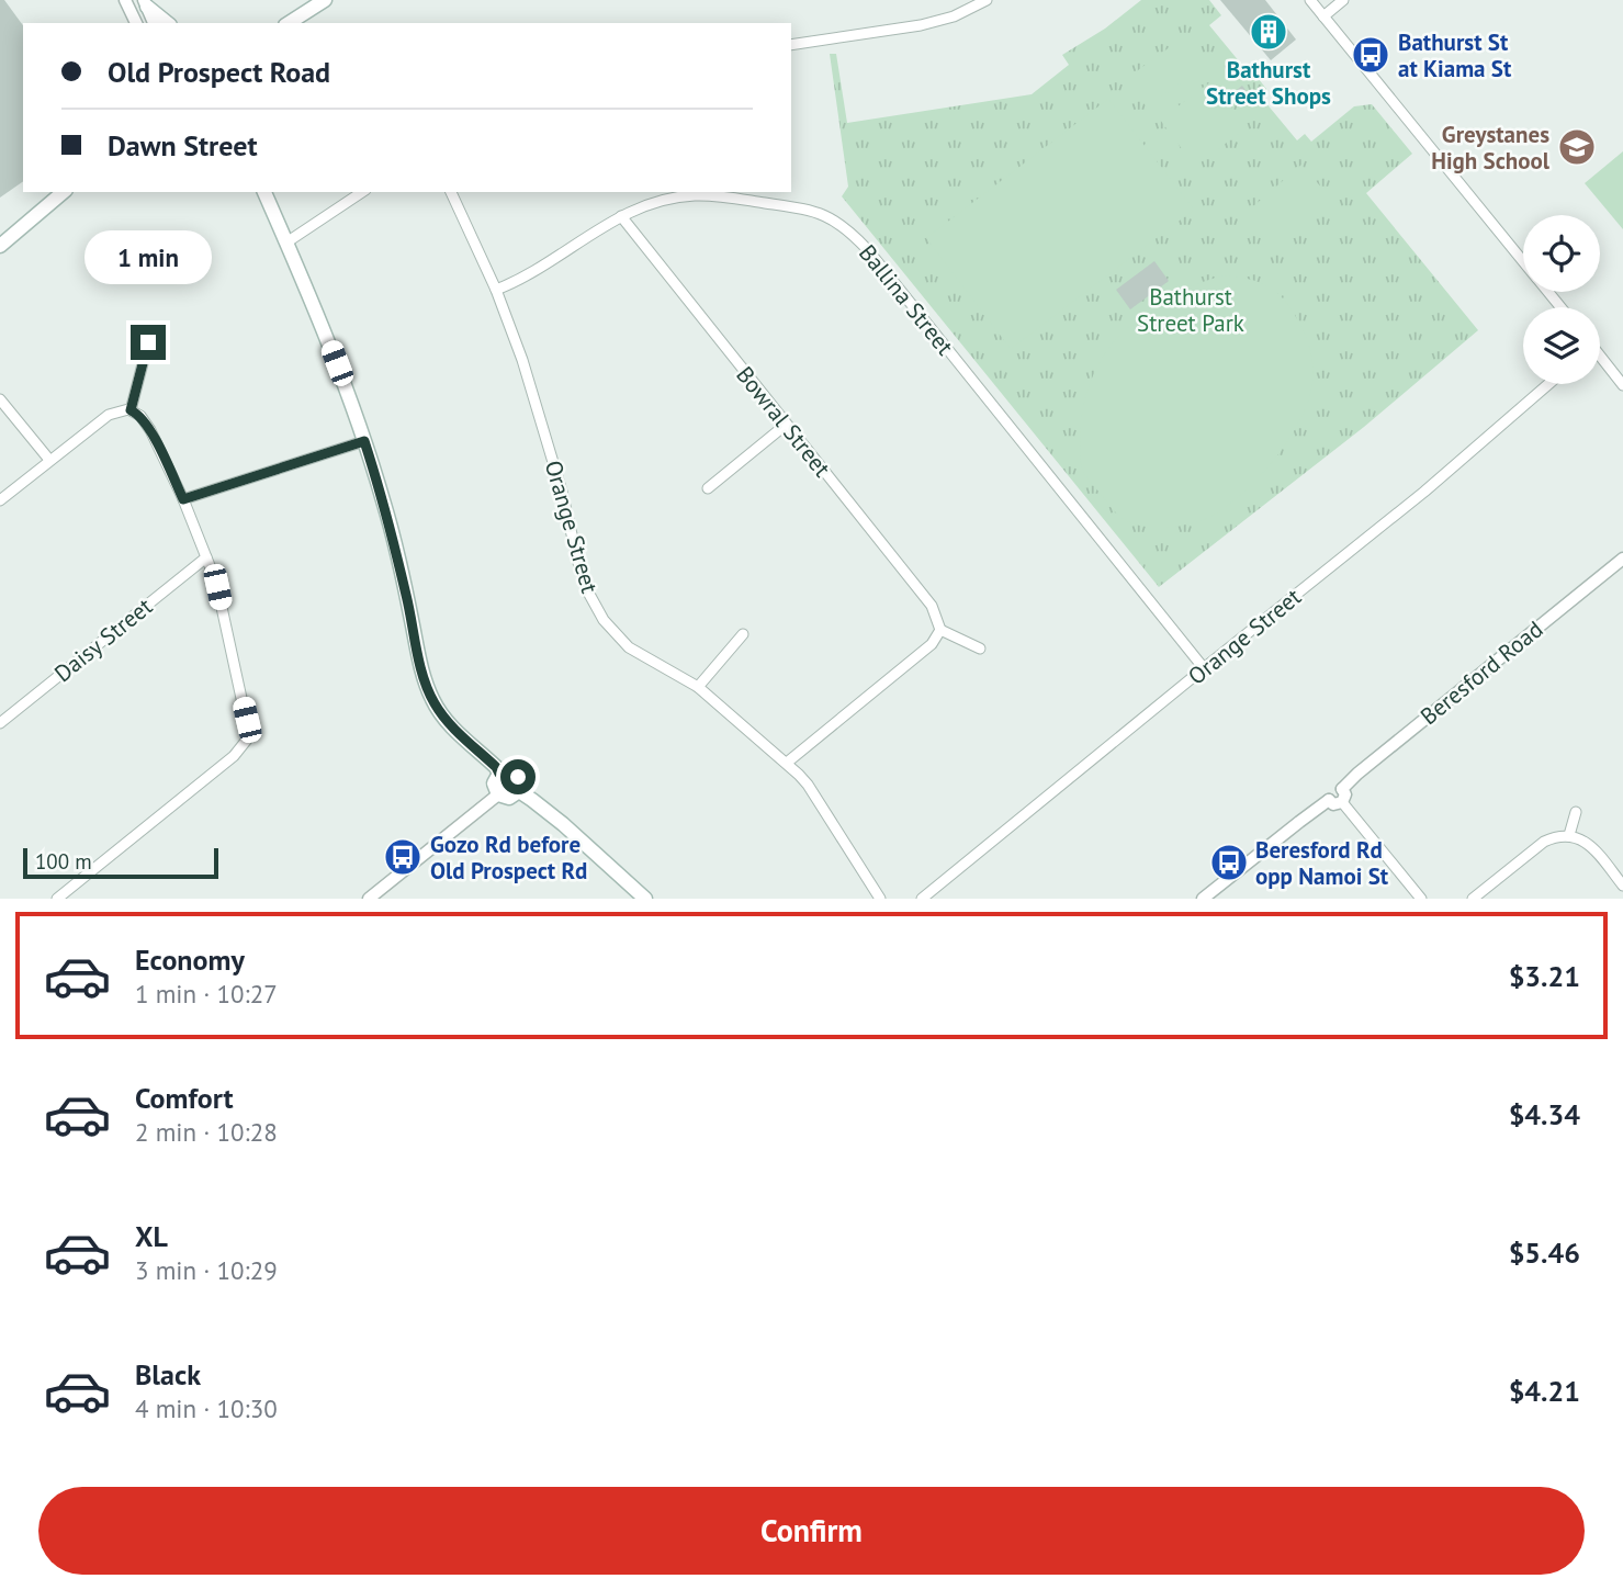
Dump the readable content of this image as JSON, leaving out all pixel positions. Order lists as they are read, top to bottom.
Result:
{
  "streets": {
    "street": [
      "Ballina Street",
      "Bowral Street",
      "Orange Street",
      "Daisy Street",
      "Beresford Road"
    ]
  },
  "crossings": [
    ["Ballina Street", "Bowral Street"],
    ["Ballina Street", "Orange Street"]
  ],
  "parks": ["Bathurst Street Park"],
  "places": {
    "building": ["Bathurst Street Shops"],
    "bus stop": ["Bathurst St at Kiama St", "Gozo Rd before Old Prospect Rd", "Beresford Rd opp Namoi St"],
    "school or university": ["Greystanes High School"]
  },
  "scale_bar": "100 m",
  "page": {
    "banner": ["Old Prospect Road", "Dawn Street"],
    "bubble": "1 min",
    "scale": "100 m",
    "list": [
      {
        "name": "Economy",
        "note": "1 min · 10:27",
        "value": "$3.21"
      },
      {
        "name": "Comfort",
        "note": "2 min · 10:28",
        "value": "$4.34"
      },
      {
        "name": "XL",
        "note": "3 min · 10:29",
        "value": "$5.46"
      },
      {
        "name": "Black",
        "note": "4 min · 10:30",
        "value": "$4.21"
      }
    ],
    "buttons": "Confirm"
  }
}
